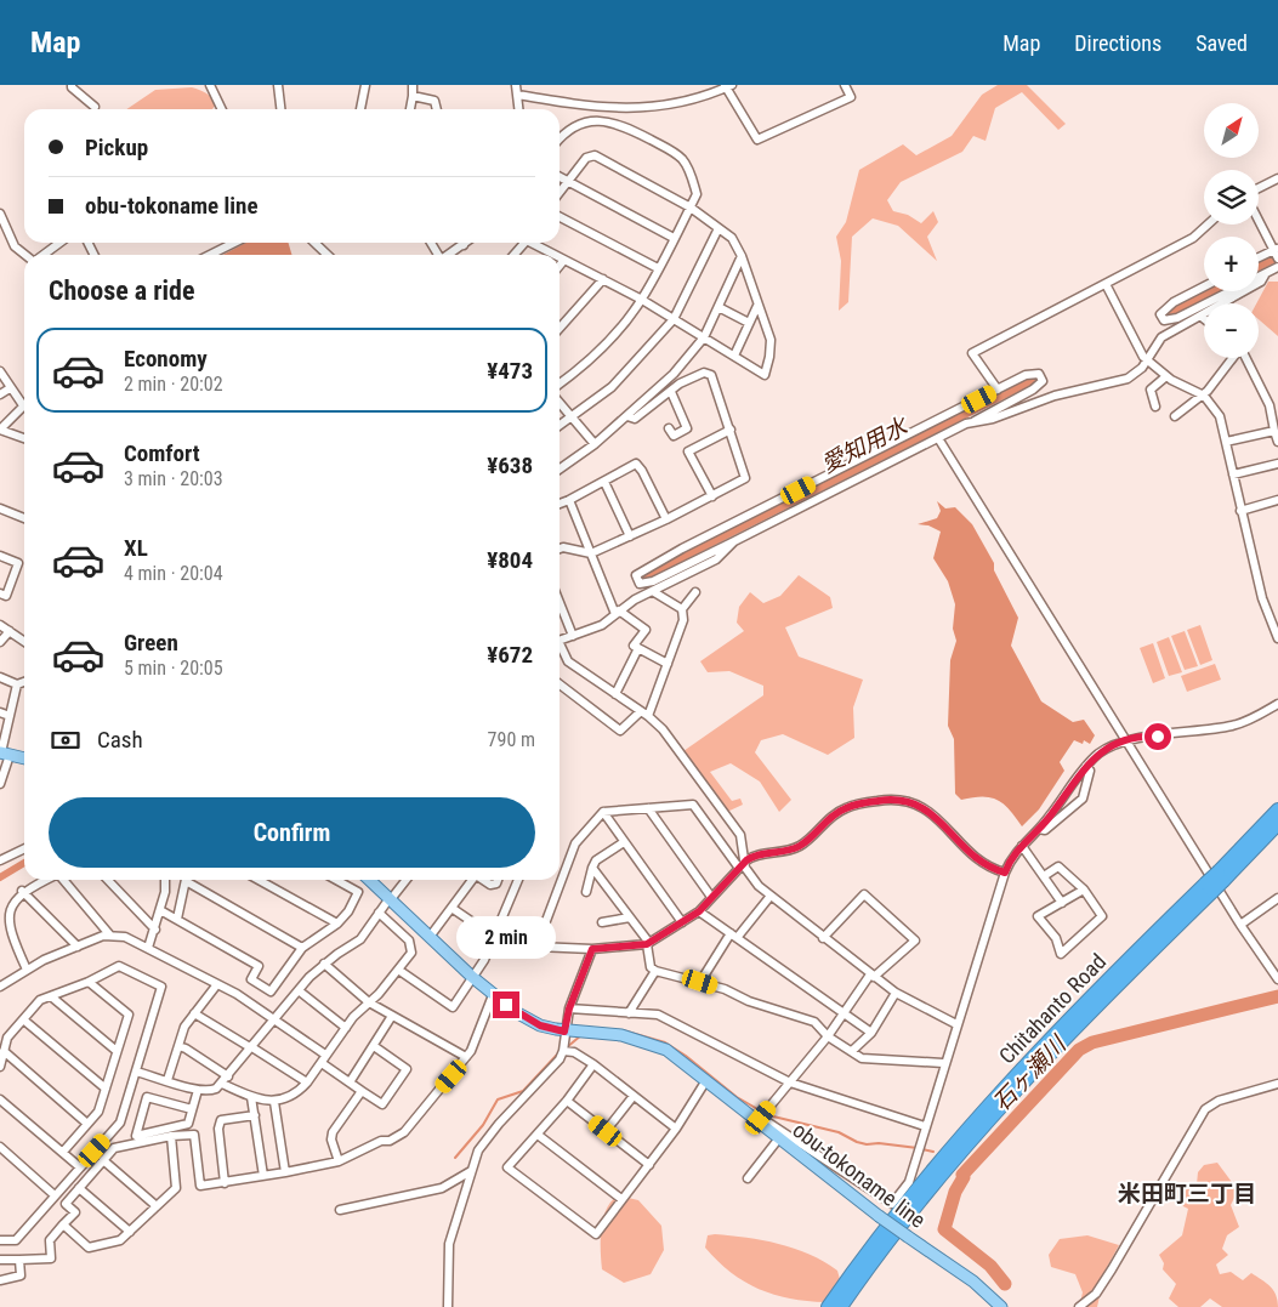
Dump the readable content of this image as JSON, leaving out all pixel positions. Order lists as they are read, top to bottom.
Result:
{
  "streets": {
    "highway": ["Chitahanto Road"],
    "main road": ["obu-tokoname line"]
  },
  "districts": ["米田町三丁目"],
  "water": ["愛知用水", "石ヶ瀬川"],
  "north": "top right",
  "page": {
    "header": "Map",
    "nav": ["Map", "Directions", "Saved"],
    "map_buttons": ["+", "−"],
    "banner": ["Pickup", "obu-tokoname line"],
    "heading": "Choose a ride",
    "list": [
      {
        "name": "Economy",
        "note": "2 min · 20:02",
        "value": "¥473"
      },
      {
        "name": "Comfort",
        "note": "3 min · 20:03",
        "value": "¥638"
      },
      {
        "name": "XL",
        "note": "4 min · 20:04",
        "value": "¥804"
      },
      {
        "name": "Green",
        "note": "5 min · 20:05",
        "value": "¥672"
      }
    ],
    "pay": ["Cash", "790 m"],
    "buttons": "Confirm",
    "bubble": "2 min"
  }
}
